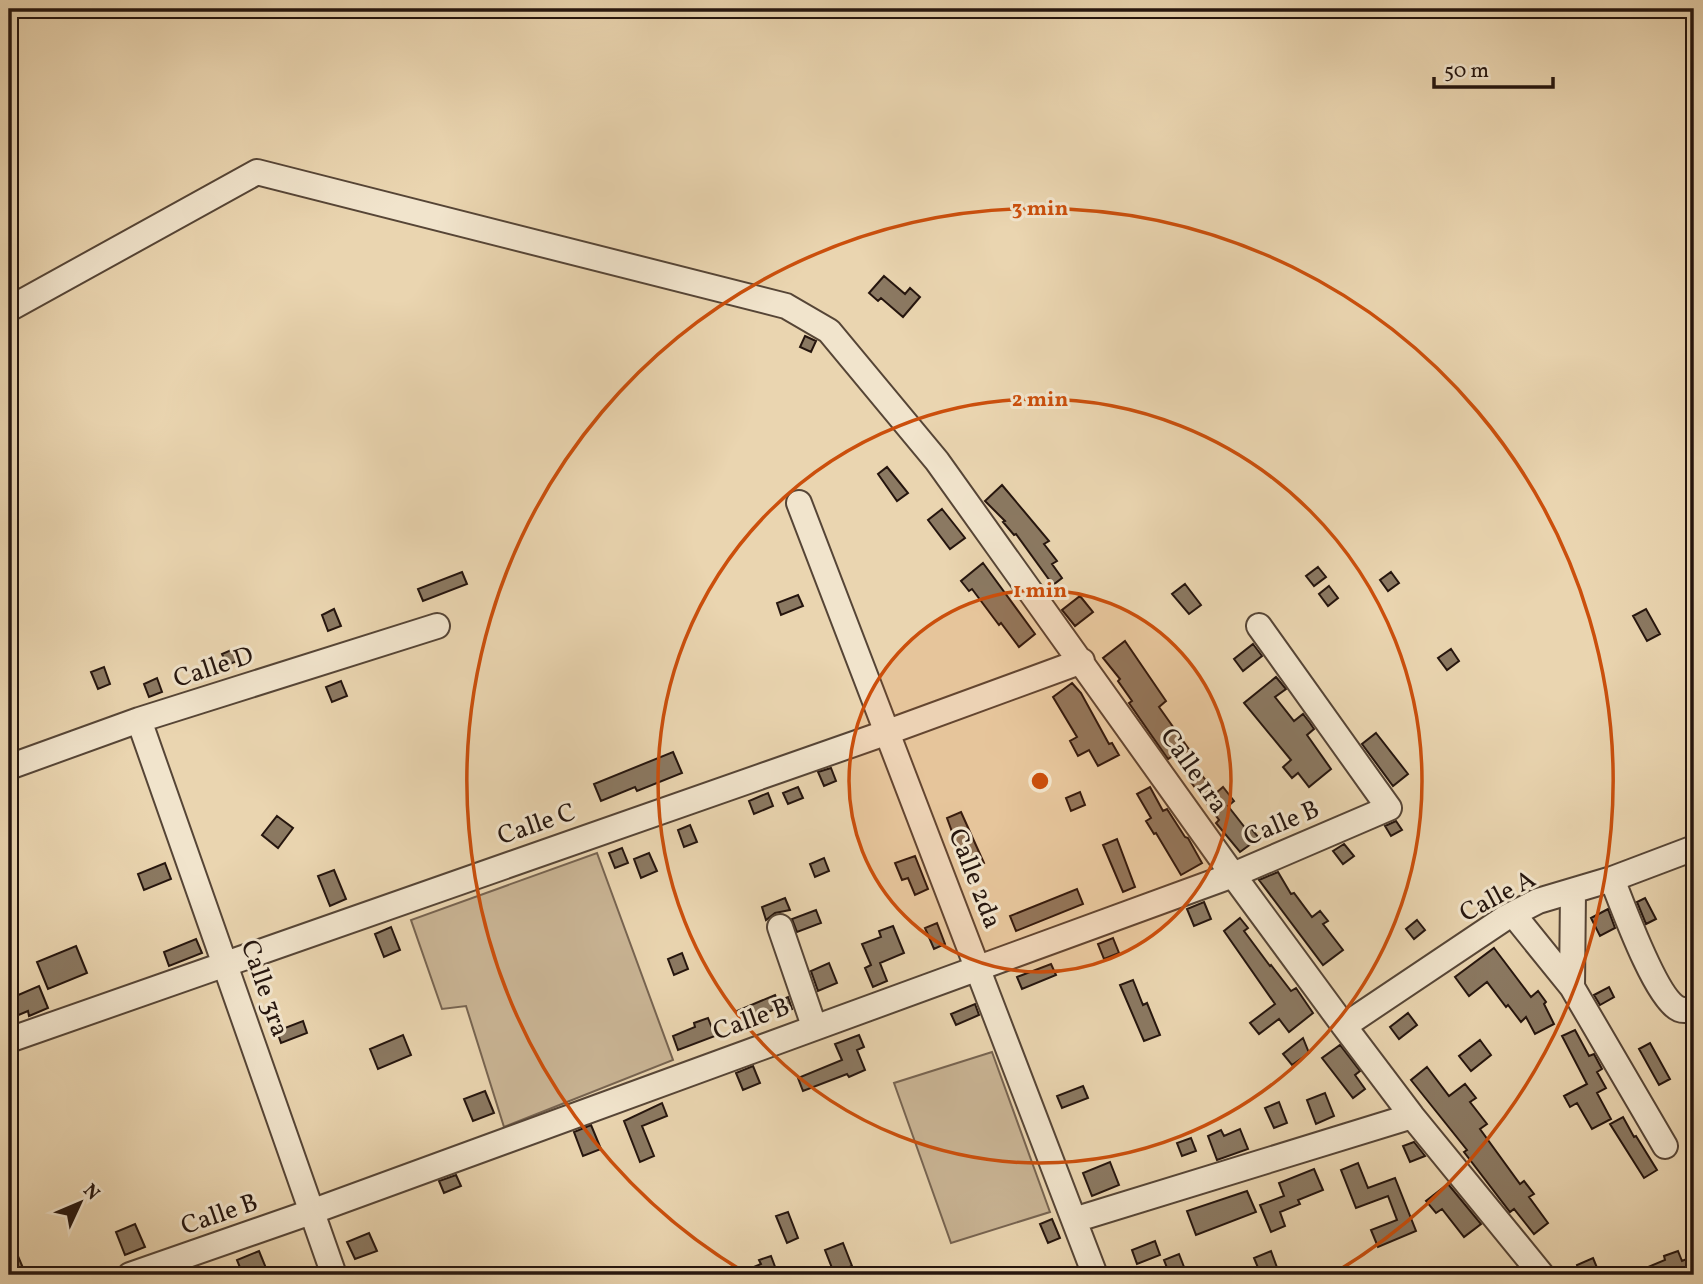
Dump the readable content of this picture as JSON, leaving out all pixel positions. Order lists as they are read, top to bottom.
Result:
{
  "streets": {
    "street": [
      "Calle D",
      "Calle 1ra",
      "Calle B",
      "Calle C",
      "Calle 2da",
      "Calle A",
      "Calle 3ra"
    ]
  },
  "crossings": [
    ["Calle D", "Calle 3ra"],
    ["Calle 1ra", "Calle B"],
    ["Calle 1ra", "Calle C"],
    ["Calle 1ra", "Calle A"],
    ["Calle B", "Calle 2da"],
    ["Calle B", "Calle 3ra"],
    ["Calle C", "Calle 2da"],
    ["Calle C", "Calle 3ra"]
  ],
  "scale_bar": "50 m",
  "north": "top right",
  "rings": ["3 min", "2 min", "1 min"]
}
